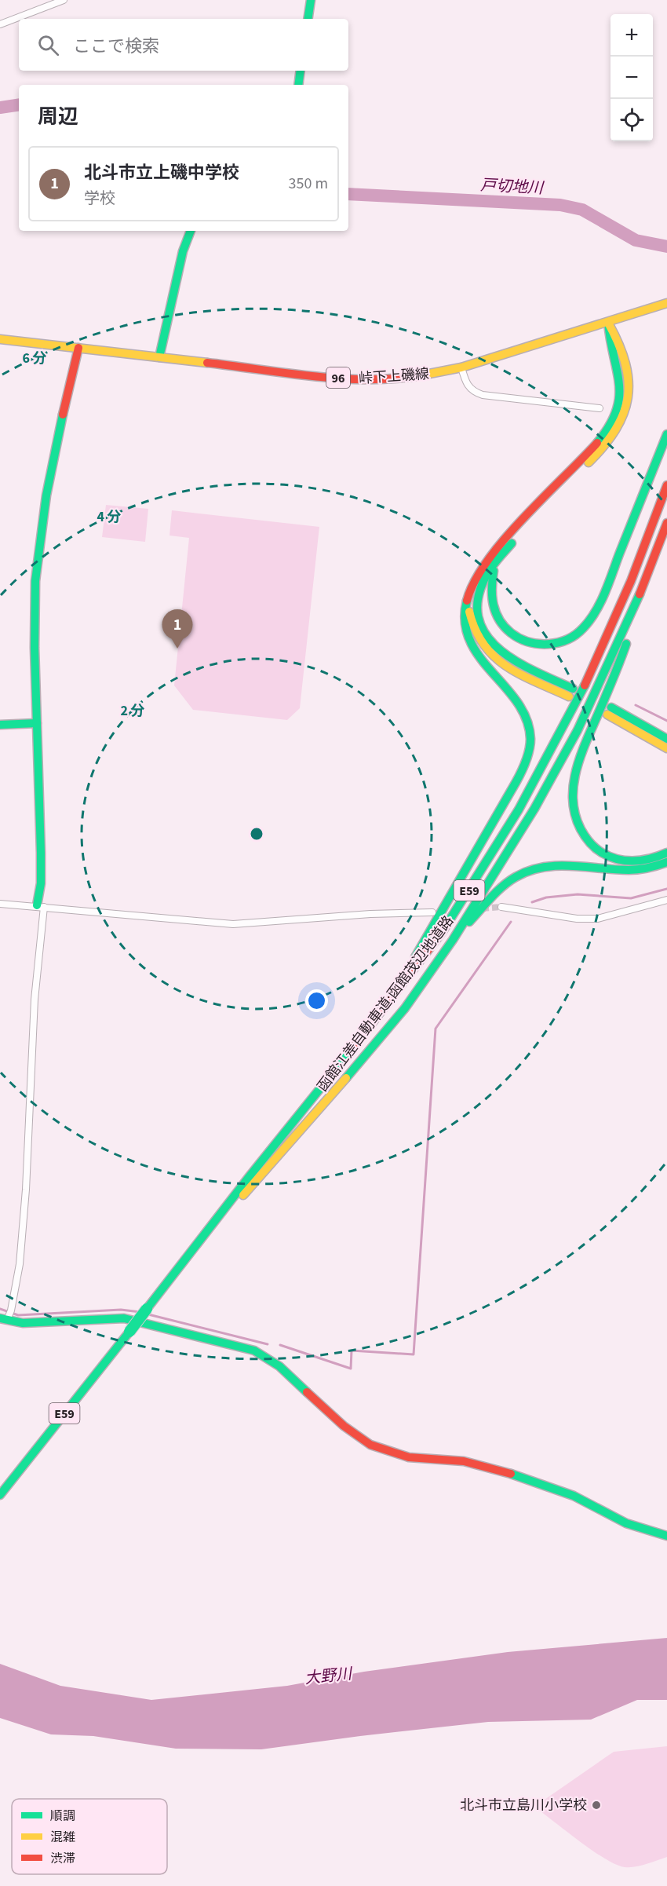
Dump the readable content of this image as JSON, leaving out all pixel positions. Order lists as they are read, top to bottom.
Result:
{
  "streets": {
    "main road": [
      "峠下上磯線",
      "96",
      "E59",
      "函館江差自動車道;函館茂辺地道路"
    ]
  },
  "water": ["戸切地川", "大野川"],
  "places": ["北斗市立島川小学校"],
  "legend": ["順調", "混雑", "渋滞"],
  "page": {
    "map_buttons": ["+", "−"],
    "search": "ここで検索",
    "heading": "周辺",
    "list": [
      {
        "mark": "1",
        "name": "北斗市立上磯中学校",
        "note": "学校",
        "value": "350 m"
      }
    ],
    "pins": "1"
  },
  "rings": ["6 分", "4 分", "2 分"]
}
